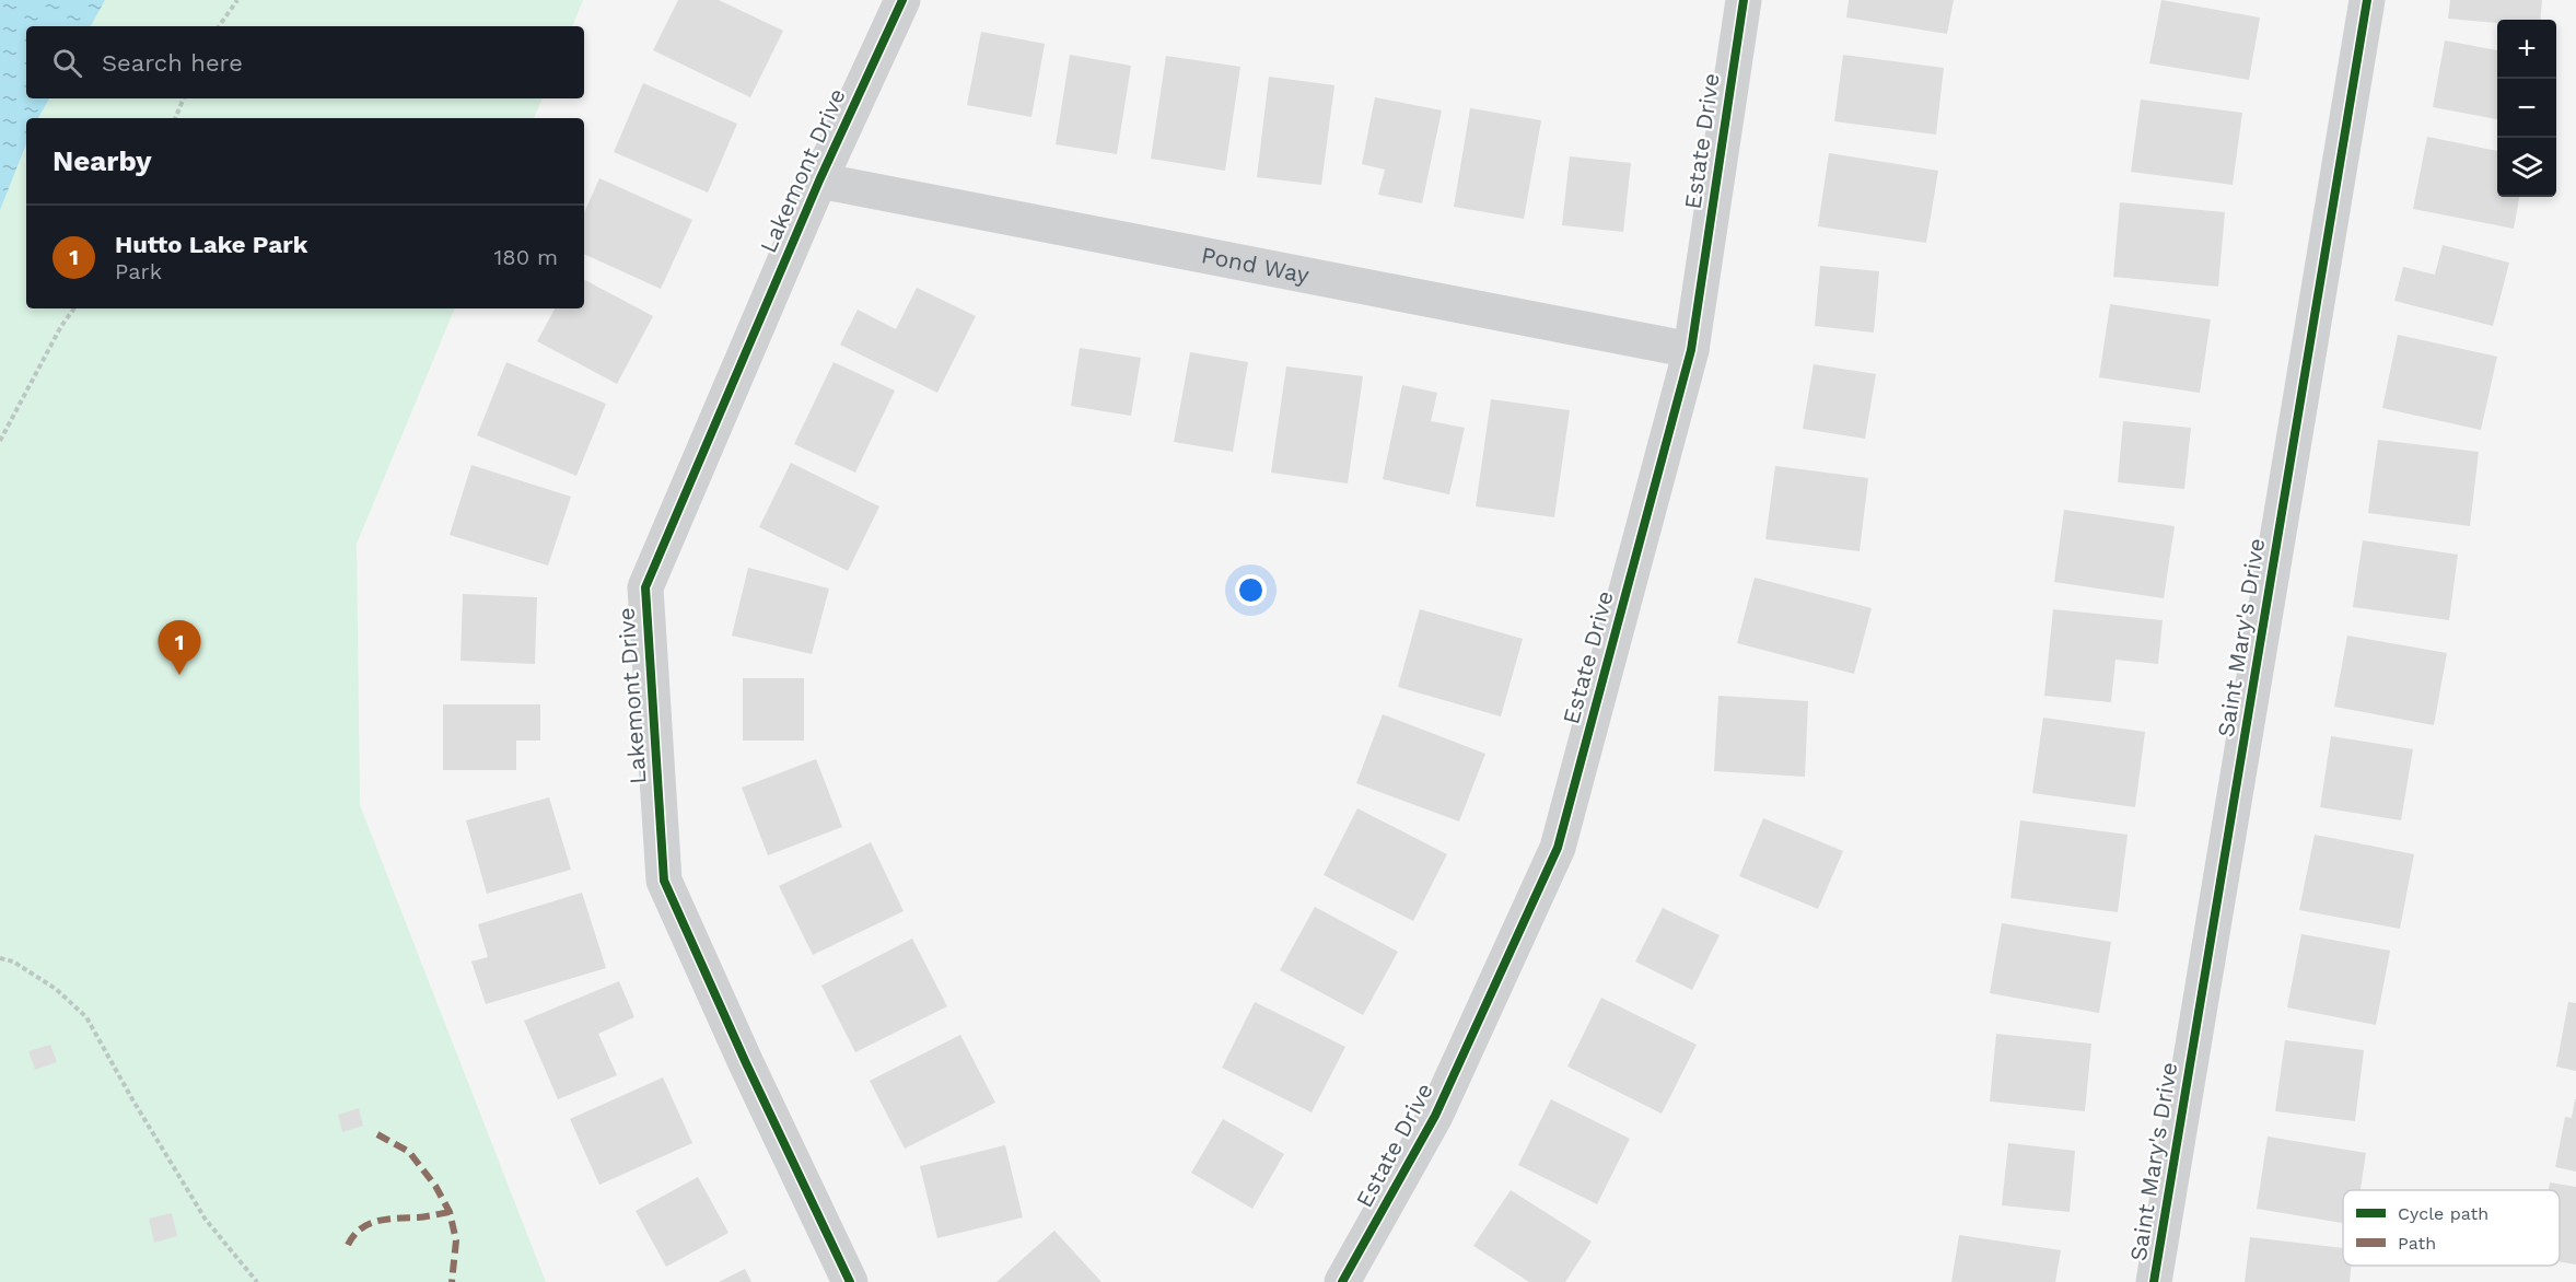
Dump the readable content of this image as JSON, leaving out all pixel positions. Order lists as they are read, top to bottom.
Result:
{
  "streets": {
    "street": [
      "Estate Drive",
      "Lakemont Drive",
      "Pond Way",
      "Saint Mary's Drive"
    ]
  },
  "crossings": [
    ["Estate Drive", "Pond Way"],
    ["Lakemont Drive", "Pond Way"]
  ],
  "legend": ["Cycle path", "Path"],
  "page": {
    "map_buttons": ["+", "−"],
    "search": "Search here",
    "heading": "Nearby",
    "list": [
      {
        "mark": "1",
        "name": "Hutto Lake Park",
        "note": "Park",
        "value": "180 m"
      }
    ],
    "pins": "1"
  }
}
